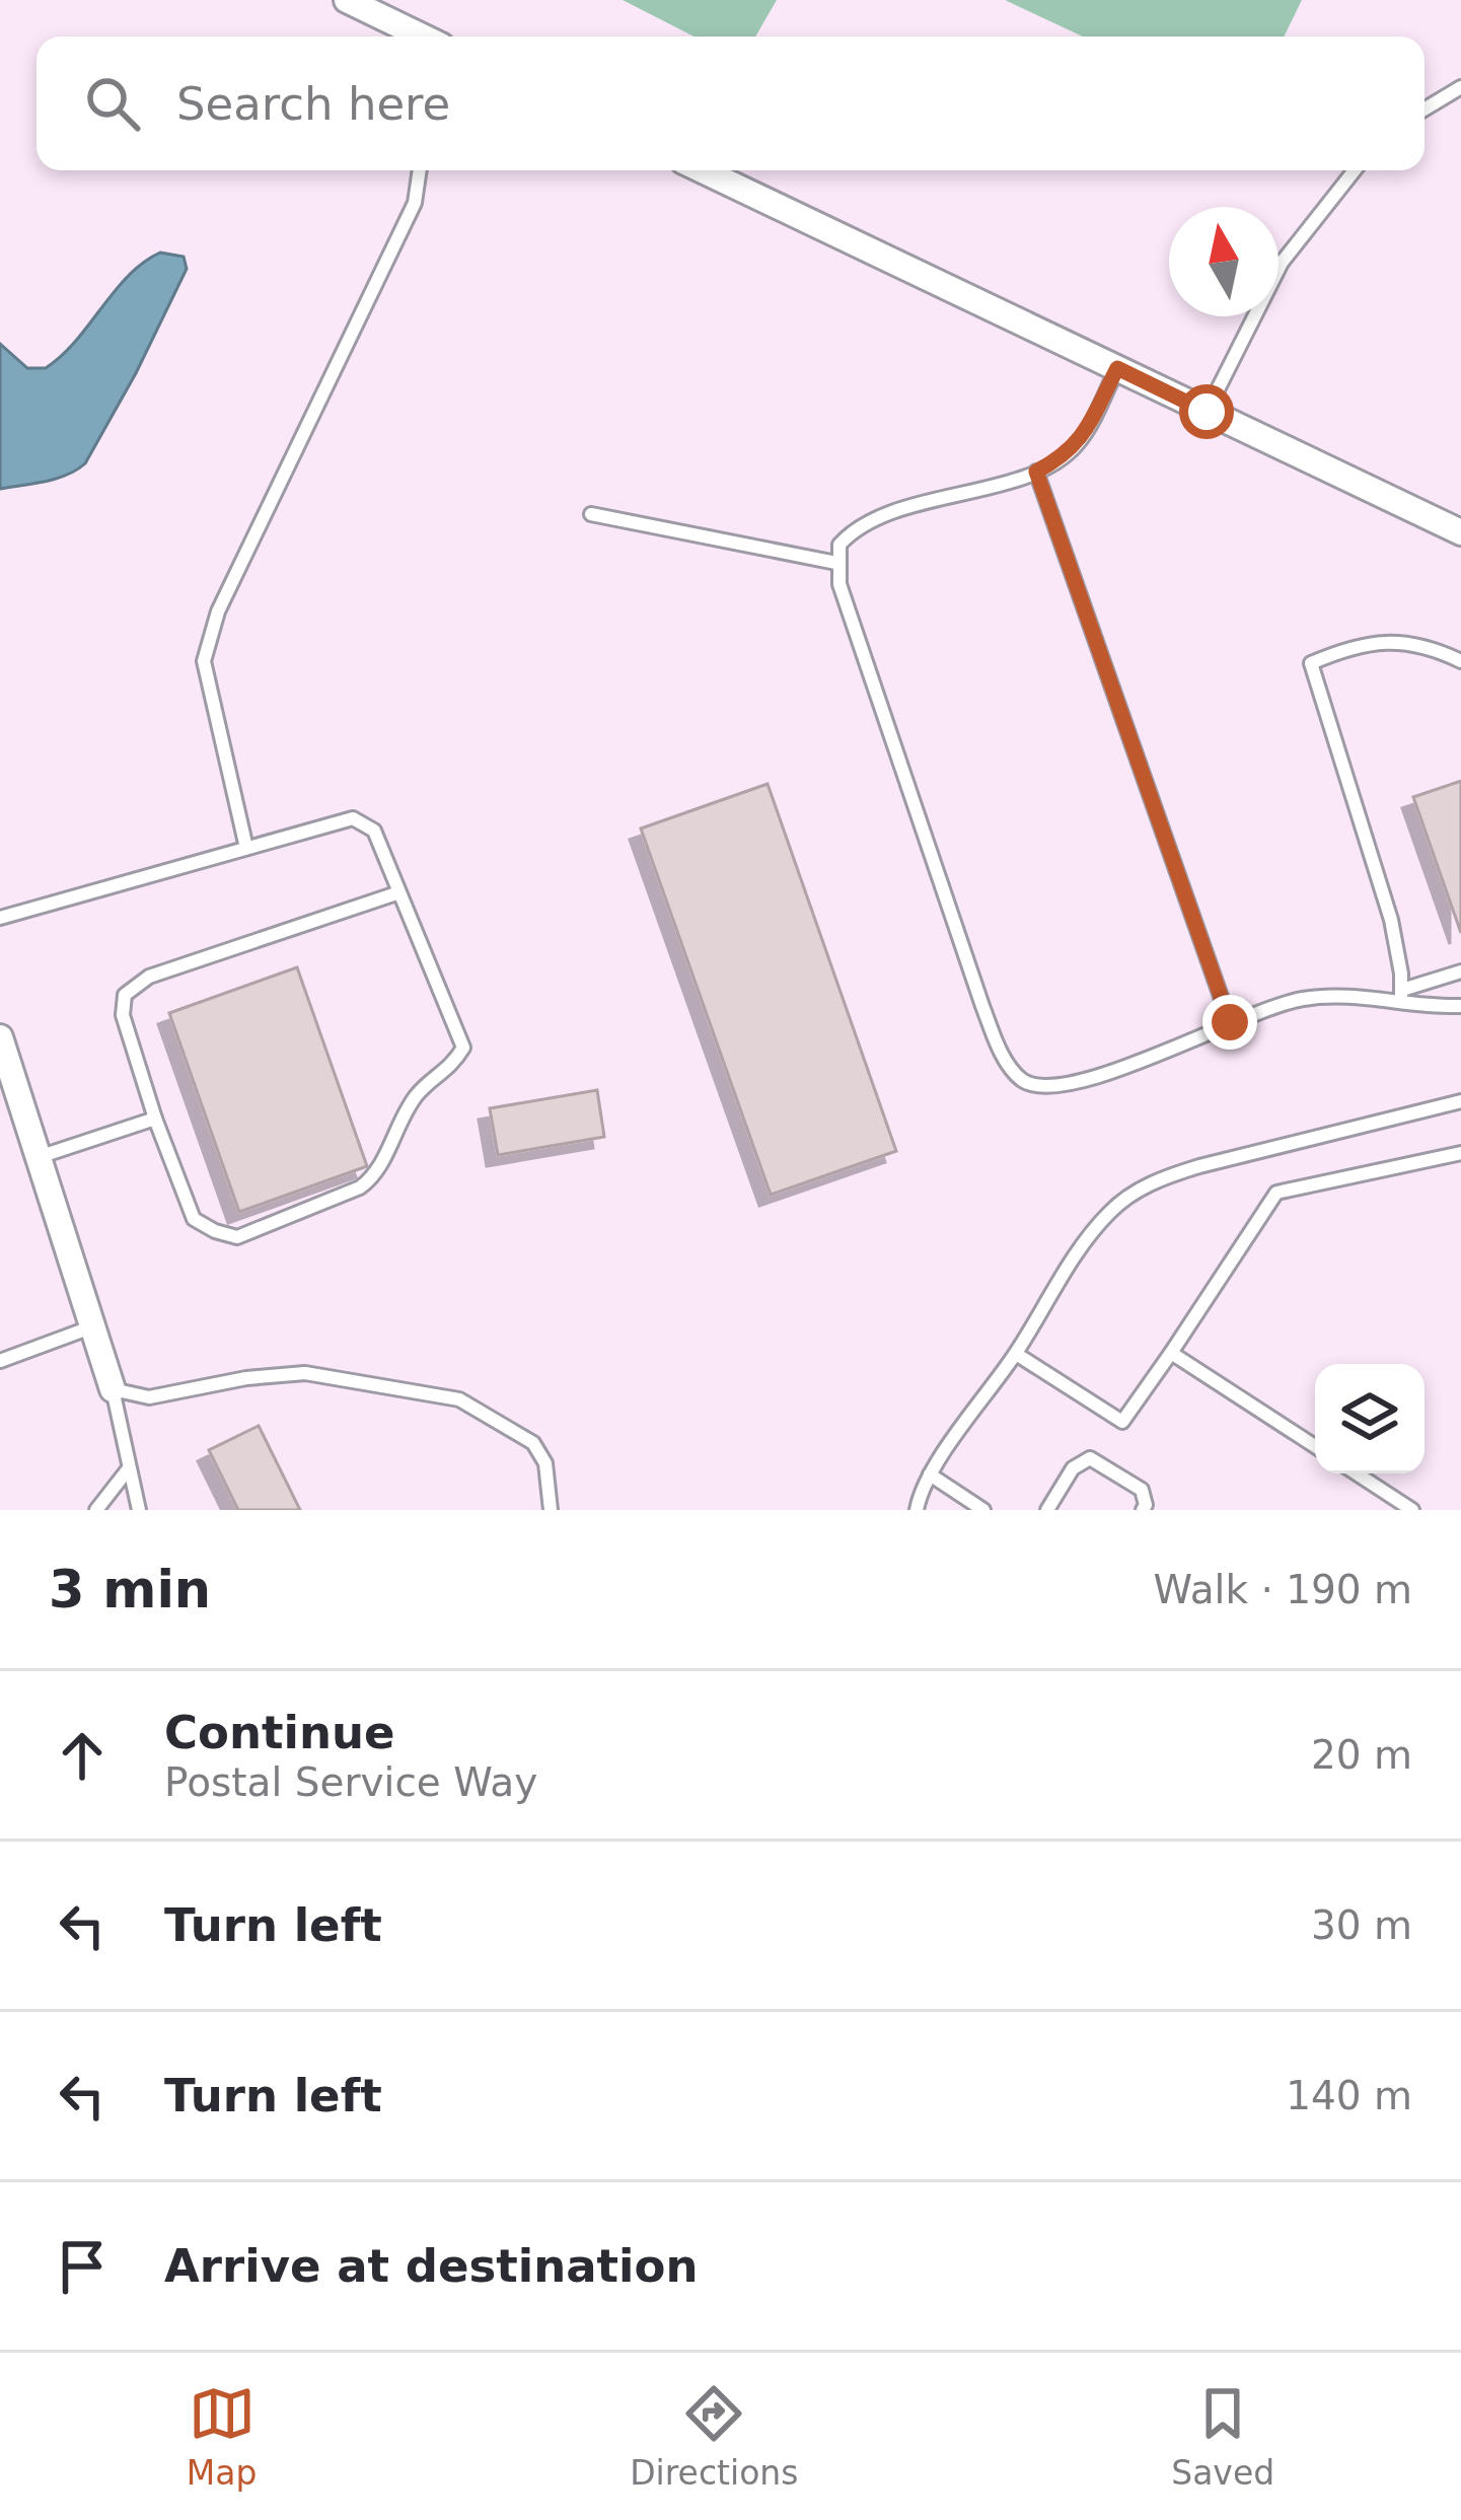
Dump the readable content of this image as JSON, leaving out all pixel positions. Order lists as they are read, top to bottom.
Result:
{
  "north": "top",
  "page": {
    "search": "Search here",
    "heading": ["3 min", "Walk · 190 m"],
    "list": [
      ["Continue", "Postal Service Way", "20 m"],
      ["Turn left", "30 m"],
      ["Turn left", "140 m"],
      "Arrive at destination"
    ],
    "nav": ["Map", "Directions", "Saved"]
  }
}
